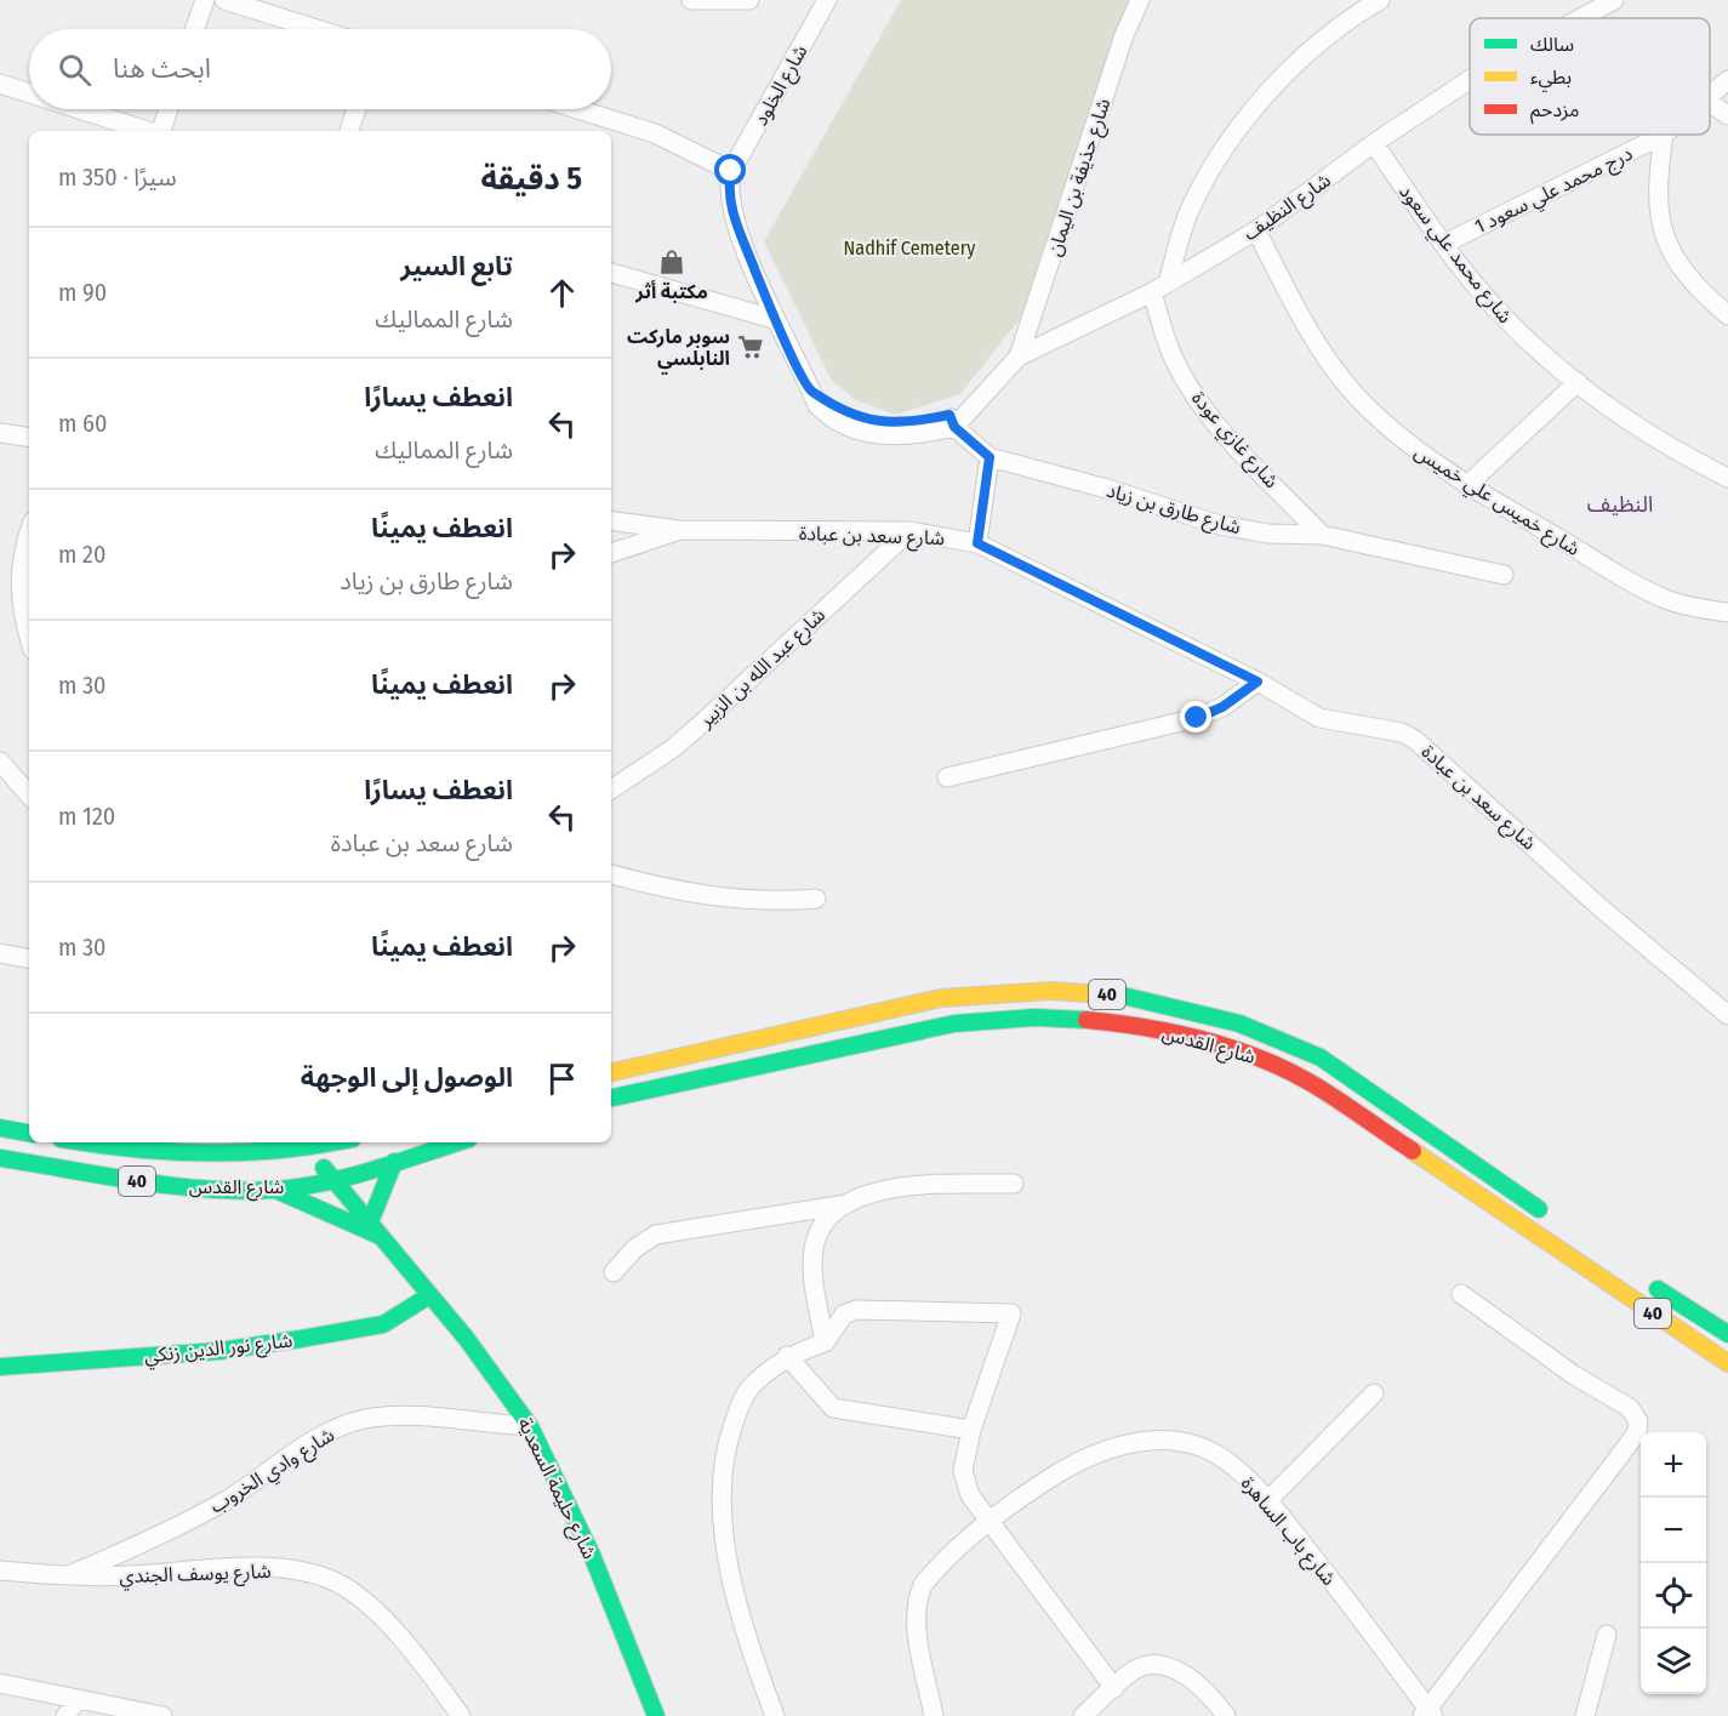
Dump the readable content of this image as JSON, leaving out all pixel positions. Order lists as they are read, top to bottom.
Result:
{
  "streets": {
    "main road": [
      "40",
      "شارع القدس",
      "شارع نور الدين زنكي",
      "شارع حليمة السعدية"
    ],
    "street": [
      "شارع الخلود",
      "شارع حذيفة بن اليمان",
      "درج محمد علي سعود 1",
      "شارع النظيف",
      "شارع محمد علي سعود",
      "شارع غازي عودة",
      "شارع خميس علي خميس",
      "شارع طارق بن زياد",
      "شارع سعد بن عبادة",
      "شارع عبد الله بن الزبير",
      "شارع وادي الخروب",
      "شارع باب الساهرة",
      "شارع يوسف الجندي"
    ]
  },
  "crossings": [
    ["شارع حذيفة بن اليمان", "شارع النظيف"],
    ["درج محمد علي سعود 1", "شارع محمد علي سعود"],
    ["شارع النظيف", "شارع محمد علي سعود"],
    ["شارع النظيف", "شارع غازي عودة"],
    ["شارع النظيف", "شارع خميس علي خميس"],
    ["شارع النظيف", "شارع طارق بن زياد"],
    ["شارع غازي عودة", "شارع طارق بن زياد"],
    ["شارع سعد بن عبادة", "شارع عبد الله بن الزبير"],
    ["شارع القدس", "شارع حليمة السعدية"],
    ["شارع نور الدين زنكي", "شارع حليمة السعدية"],
    ["شارع وادي الخروب", "شارع حليمة السعدية"],
    ["شارع وادي الخروب", "شارع يوسف الجندي"]
  ],
  "districts": ["النظيف"],
  "parks": ["Nadhif Cemetery"],
  "places": {
    "shop": ["مكتبة أثر"],
    "supermarket": ["سوبر ماركت النابلسي"]
  },
  "legend": ["سالك", "بطيء", "مزدحم"],
  "page": {
    "search": "ابحث هنا",
    "heading": ["5 دقيقة", "سيرًا · 350 m"],
    "list": [
      ["تابع السير", "شارع المماليك", "90 m"],
      ["انعطف يسارًا", "شارع المماليك", "60 m"],
      ["انعطف يمينًا", "شارع طارق بن زياد", "20 m"],
      ["انعطف يمينًا", "30 m"],
      ["انعطف يسارًا", "شارع سعد بن عبادة", "120 m"],
      ["انعطف يمينًا", "30 m"],
      "الوصول إلى الوجهة"
    ],
    "map_buttons": ["+", "−"]
  }
}
